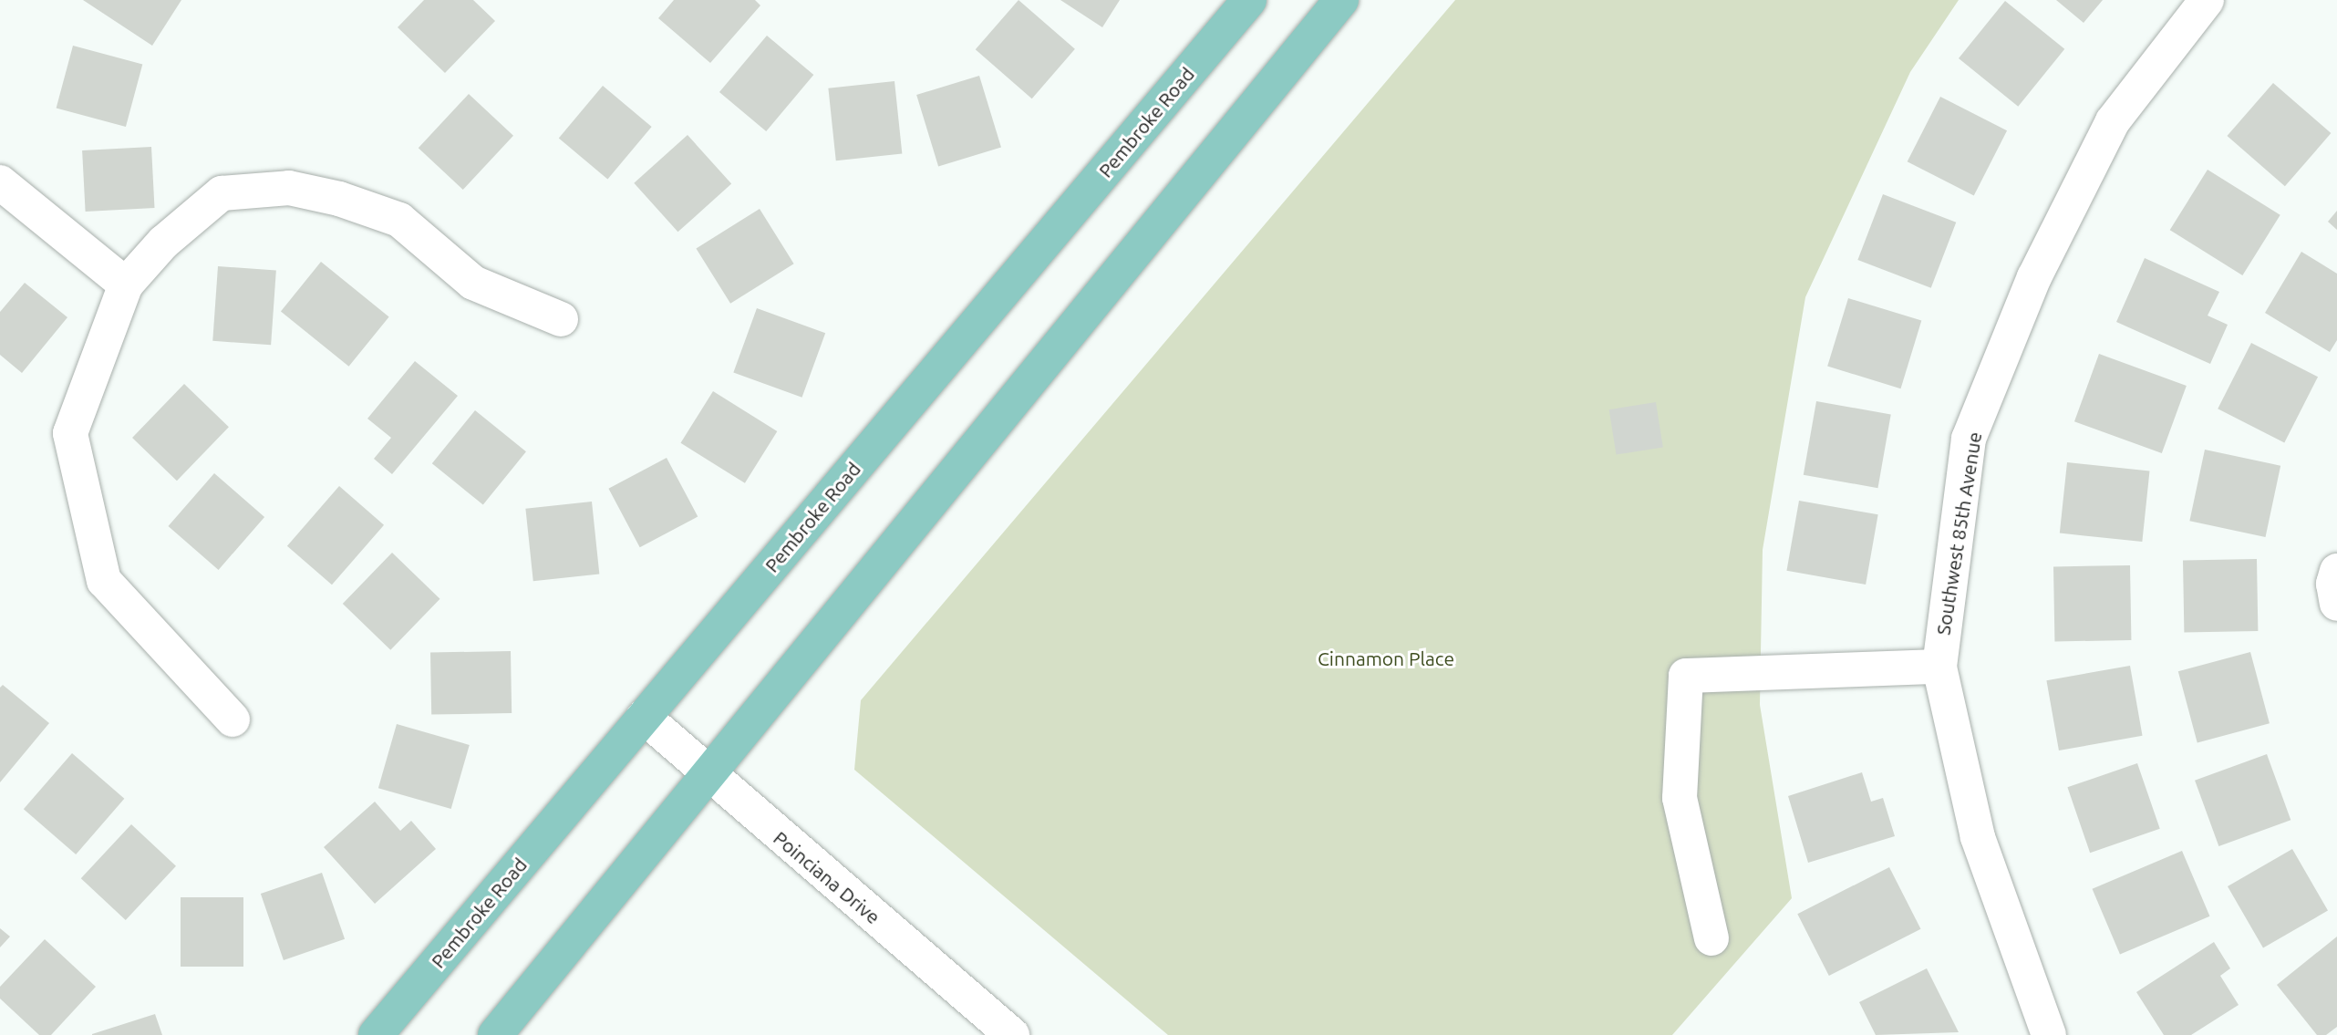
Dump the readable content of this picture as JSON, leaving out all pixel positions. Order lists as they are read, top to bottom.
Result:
{
  "streets": {
    "main road": ["Pembroke Road"],
    "street": ["Southwest 85th Avenue", "Poinciana Drive"]
  },
  "crossings": [
    ["Pembroke Road", "Poinciana Drive"]
  ],
  "parks": ["Cinnamon Place"]
}
